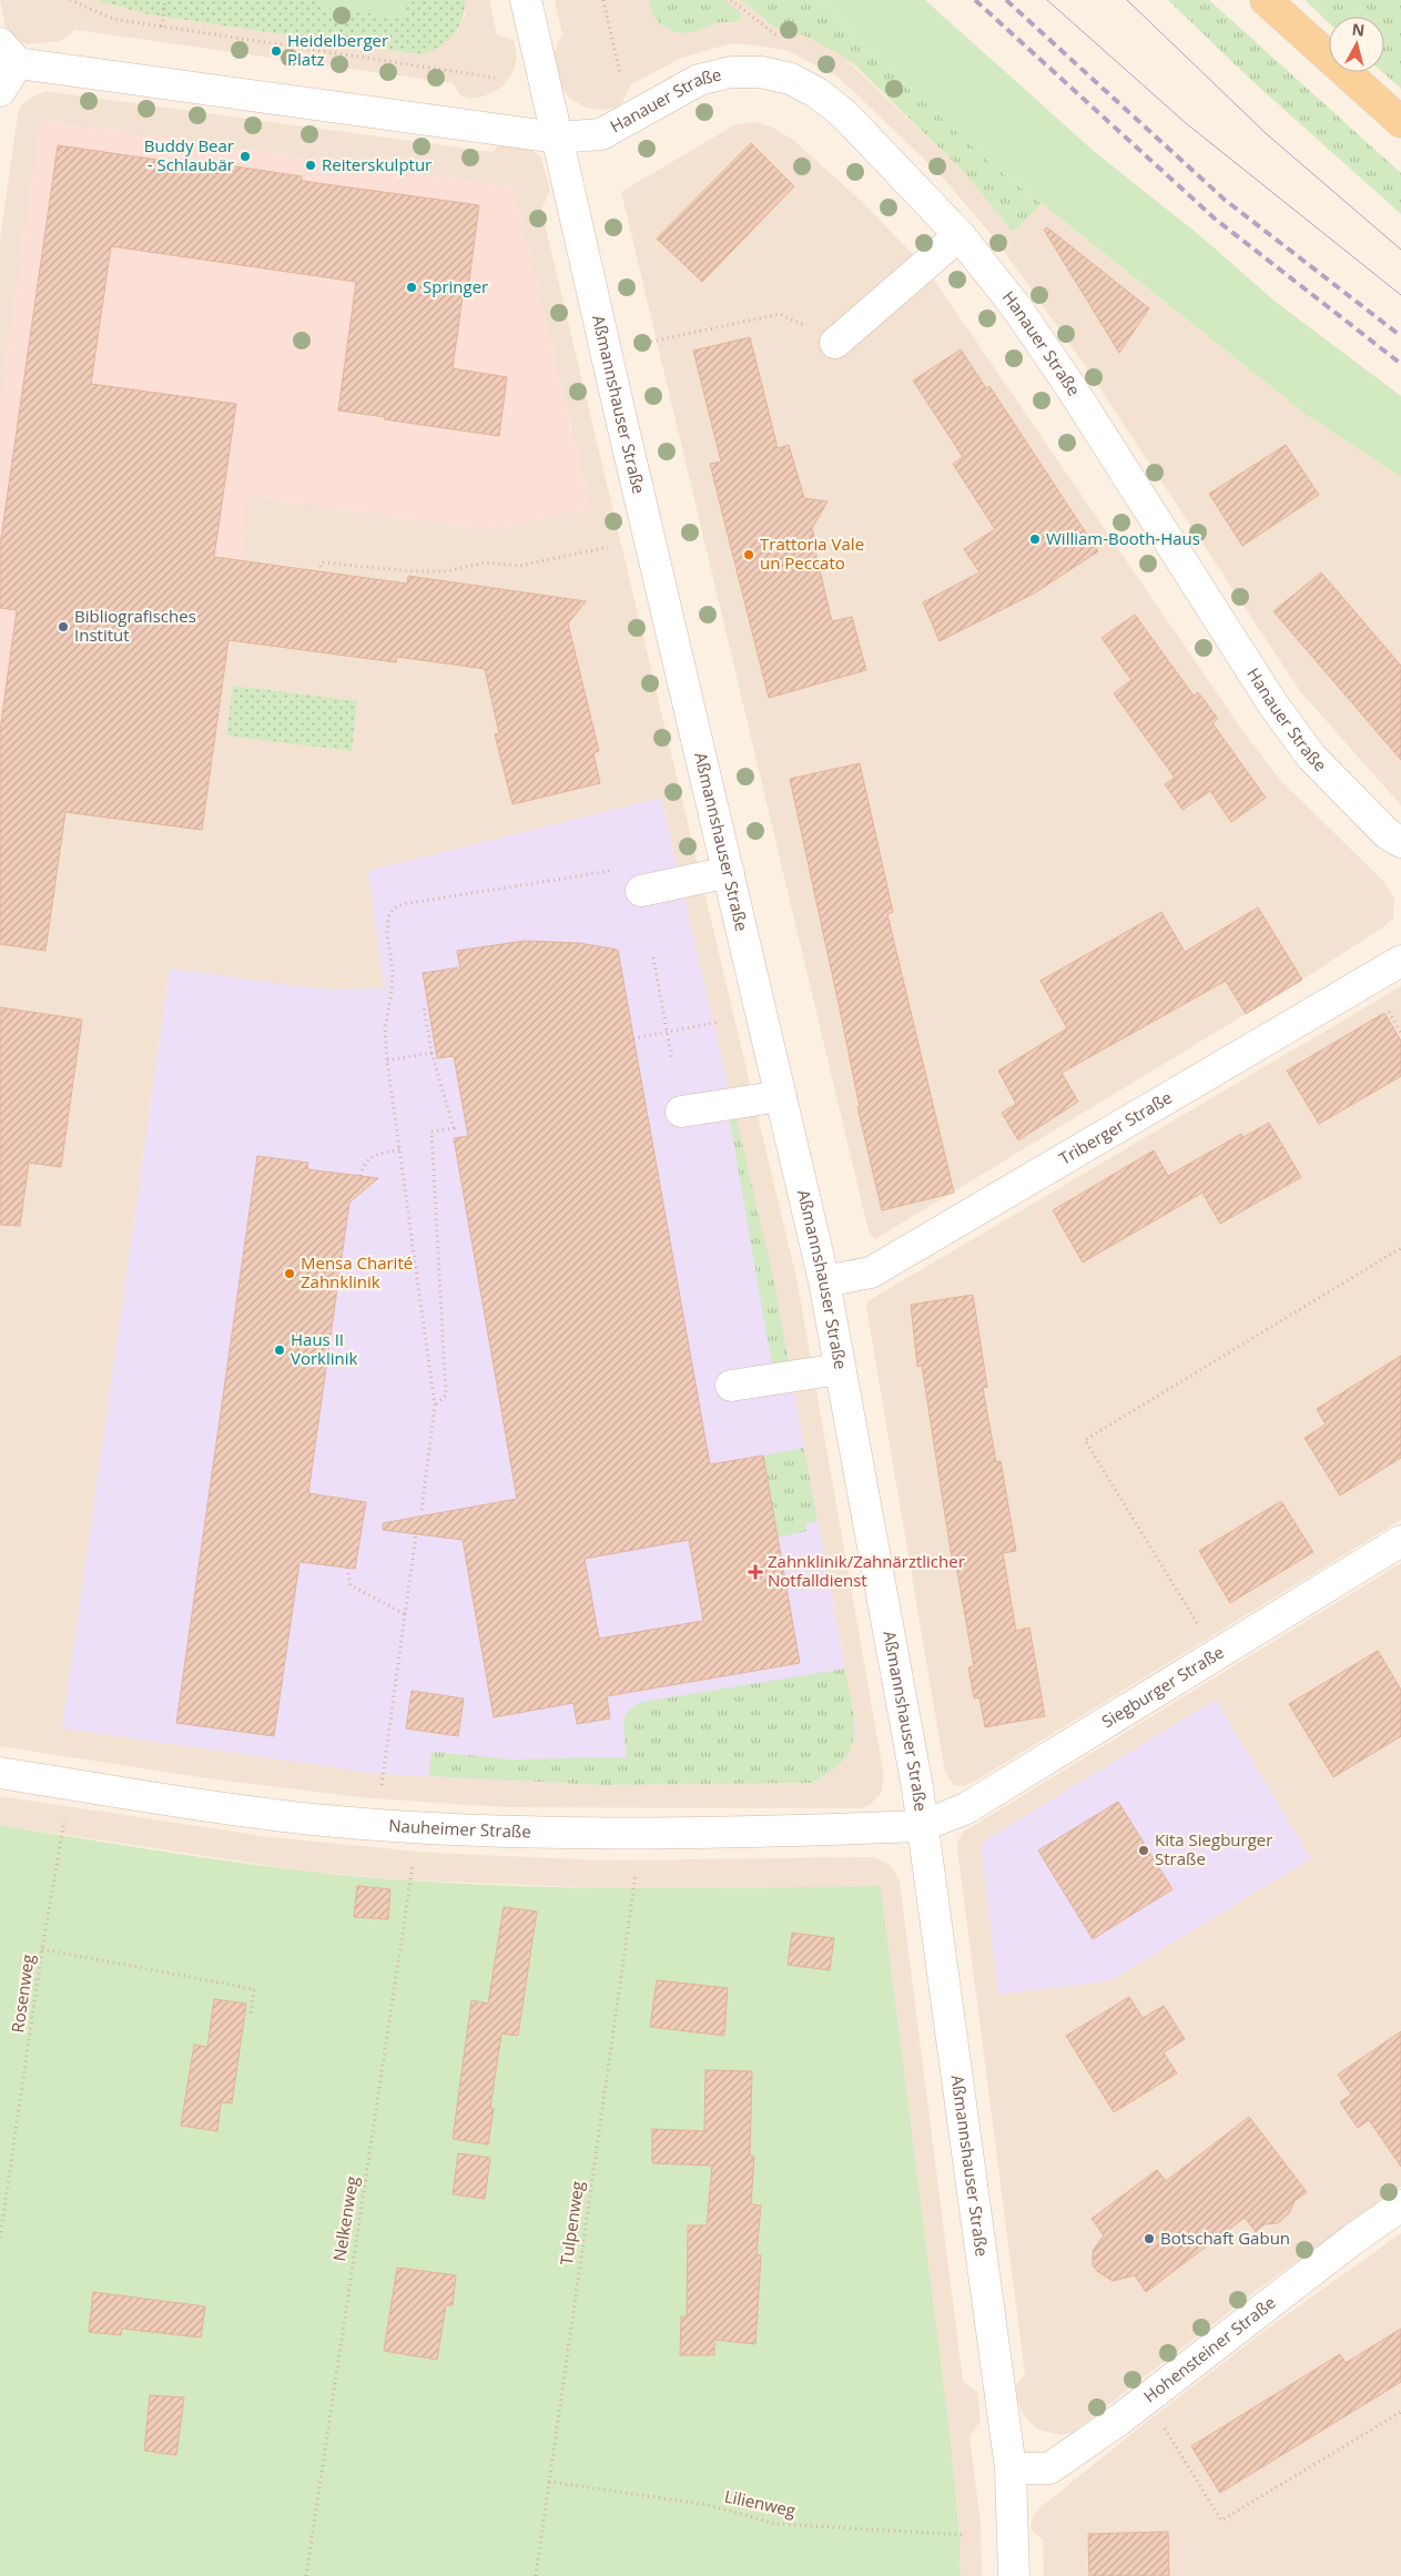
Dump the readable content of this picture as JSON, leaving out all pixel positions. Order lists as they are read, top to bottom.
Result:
{
  "streets": {
    "street": [
      "Hanauer Straße",
      "Aßmannshauser Straße",
      "Triberger Straße",
      "Siegburger Straße",
      "Nauheimer Straße",
      "Hohensteiner Straße"
    ],
    "path": [
      "Rosenweg",
      "Nelkenweg",
      "Tulpenweg",
      "Lilienweg"
    ]
  },
  "crossings": [
    ["Hanauer Straße", "Aßmannshauser Straße"],
    ["Aßmannshauser Straße", "Triberger Straße"],
    ["Aßmannshauser Straße", "Siegburger Straße"],
    ["Aßmannshauser Straße", "Nauheimer Straße"],
    ["Aßmannshauser Straße", "Hohensteiner Straße"],
    ["Siegburger Straße", "Nauheimer Straße"],
    ["Tulpenweg", "Lilienweg"]
  ],
  "places": {
    "other": [
      "Heidelberger Platz",
      "Buddy Bear - Schlaubär",
      "Reiterskulptur",
      "Springer",
      "William-Booth-Haus",
      "Trattoria Vale un Peccato",
      "Bibliografisches Institut",
      "Mensa Charité Zahnklinik",
      "Haus II Vorklinik",
      "Kita Siegburger Straße",
      "Botschaft Gabun"
    ],
    "health": ["Zahnklinik/Zahnärztlicher Notfalldienst"]
  },
  "north": "top"
}
